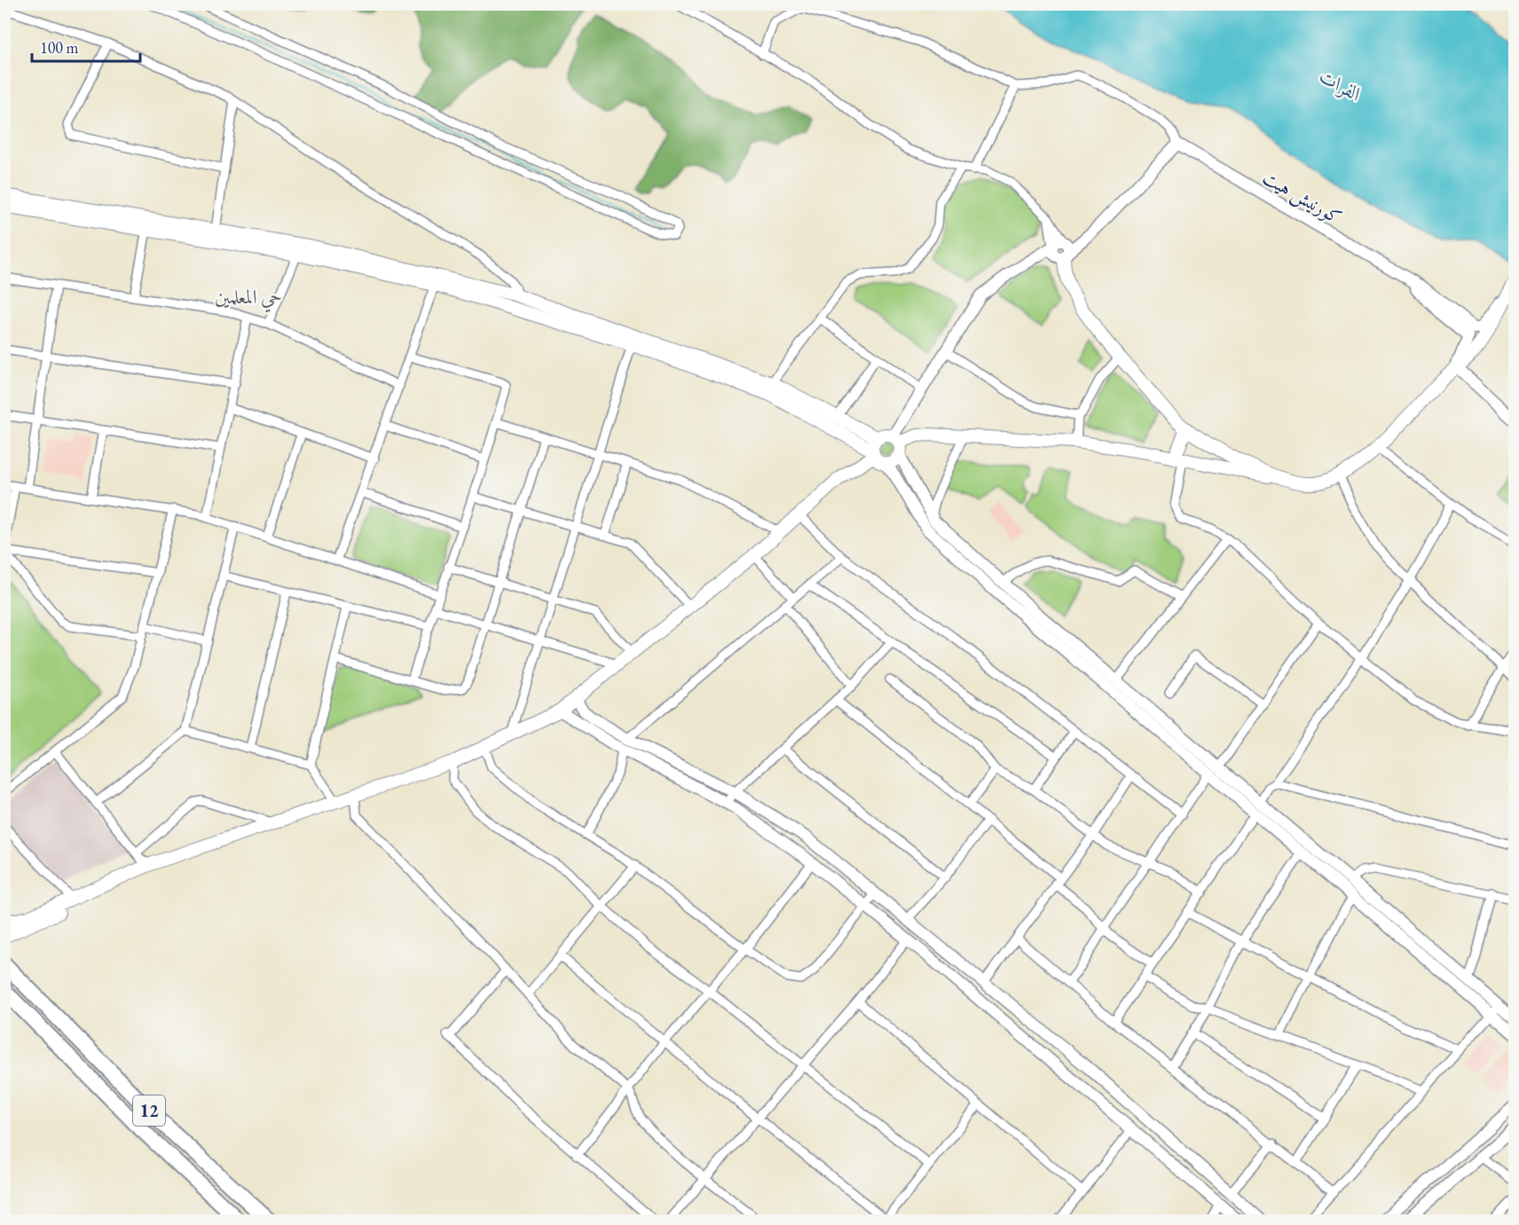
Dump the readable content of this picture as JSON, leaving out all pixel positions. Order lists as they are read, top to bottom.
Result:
{
  "streets": {
    "highway": ["12"],
    "street": ["كورنيش هيت"]
  },
  "districts": ["حي المعلمين"],
  "water": ["الفرات"],
  "scale_bar": "100 m"
}
